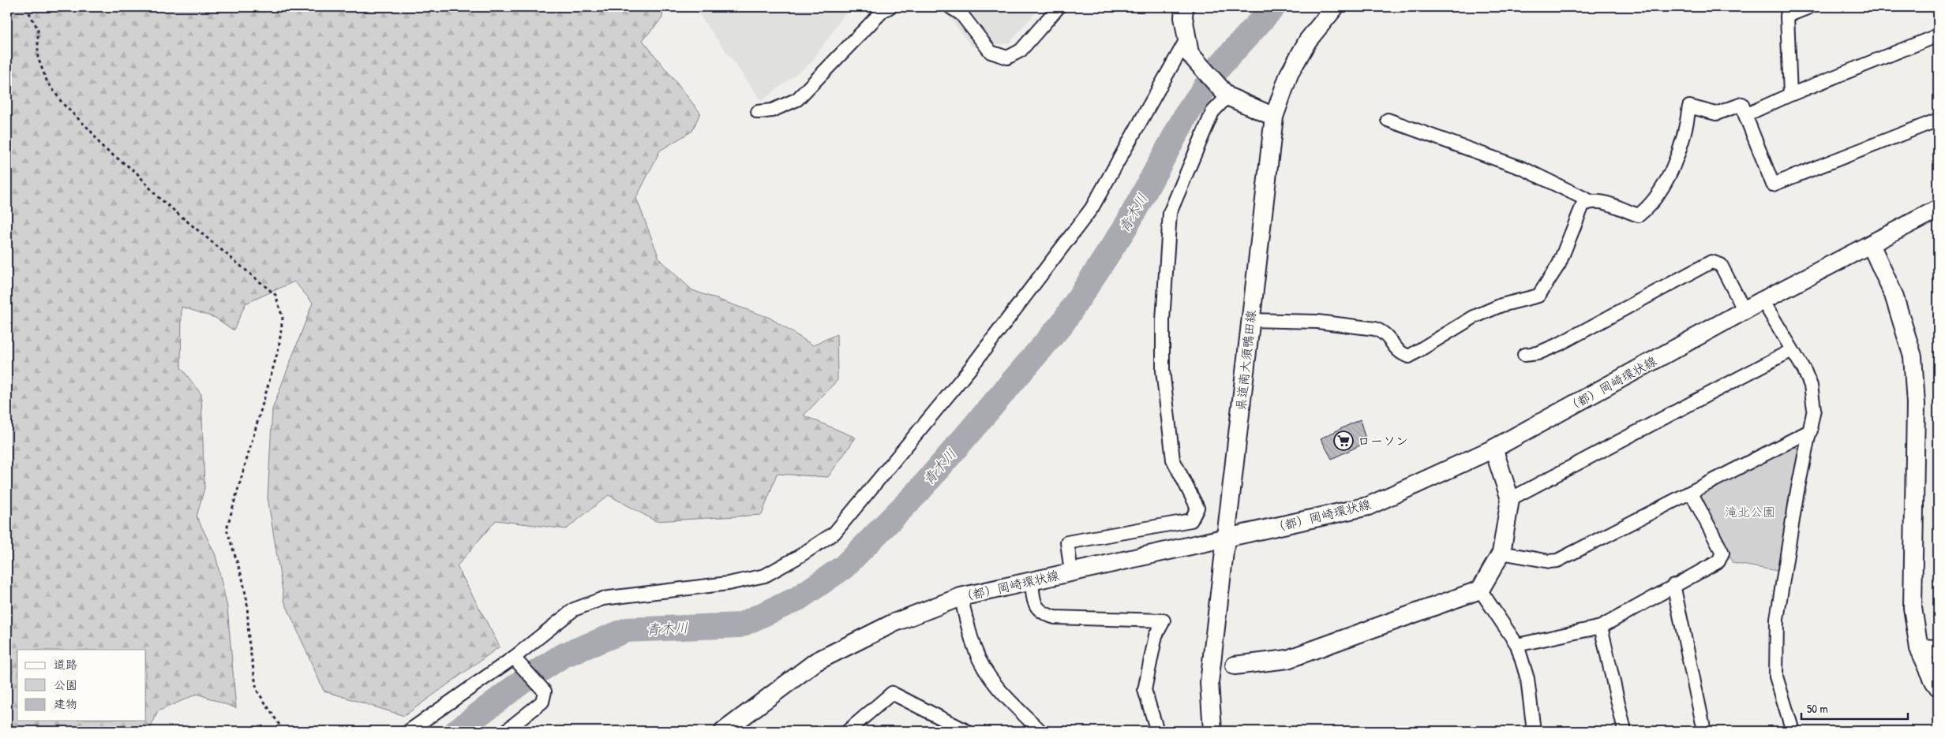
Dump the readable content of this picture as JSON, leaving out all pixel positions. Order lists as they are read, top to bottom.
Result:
{
  "streets": {
    "street": ["県道南大須鴨田線", "（都）岡崎環状線"]
  },
  "crossings": [
    ["県道南大須鴨田線", "（都）岡崎環状線"]
  ],
  "water": ["青木川"],
  "parks": ["滝北公園"],
  "places": {
    "supermarket": ["ローソン"]
  },
  "legend": ["道路", "公園", "建物"],
  "scale_bar": "50 m"
}
